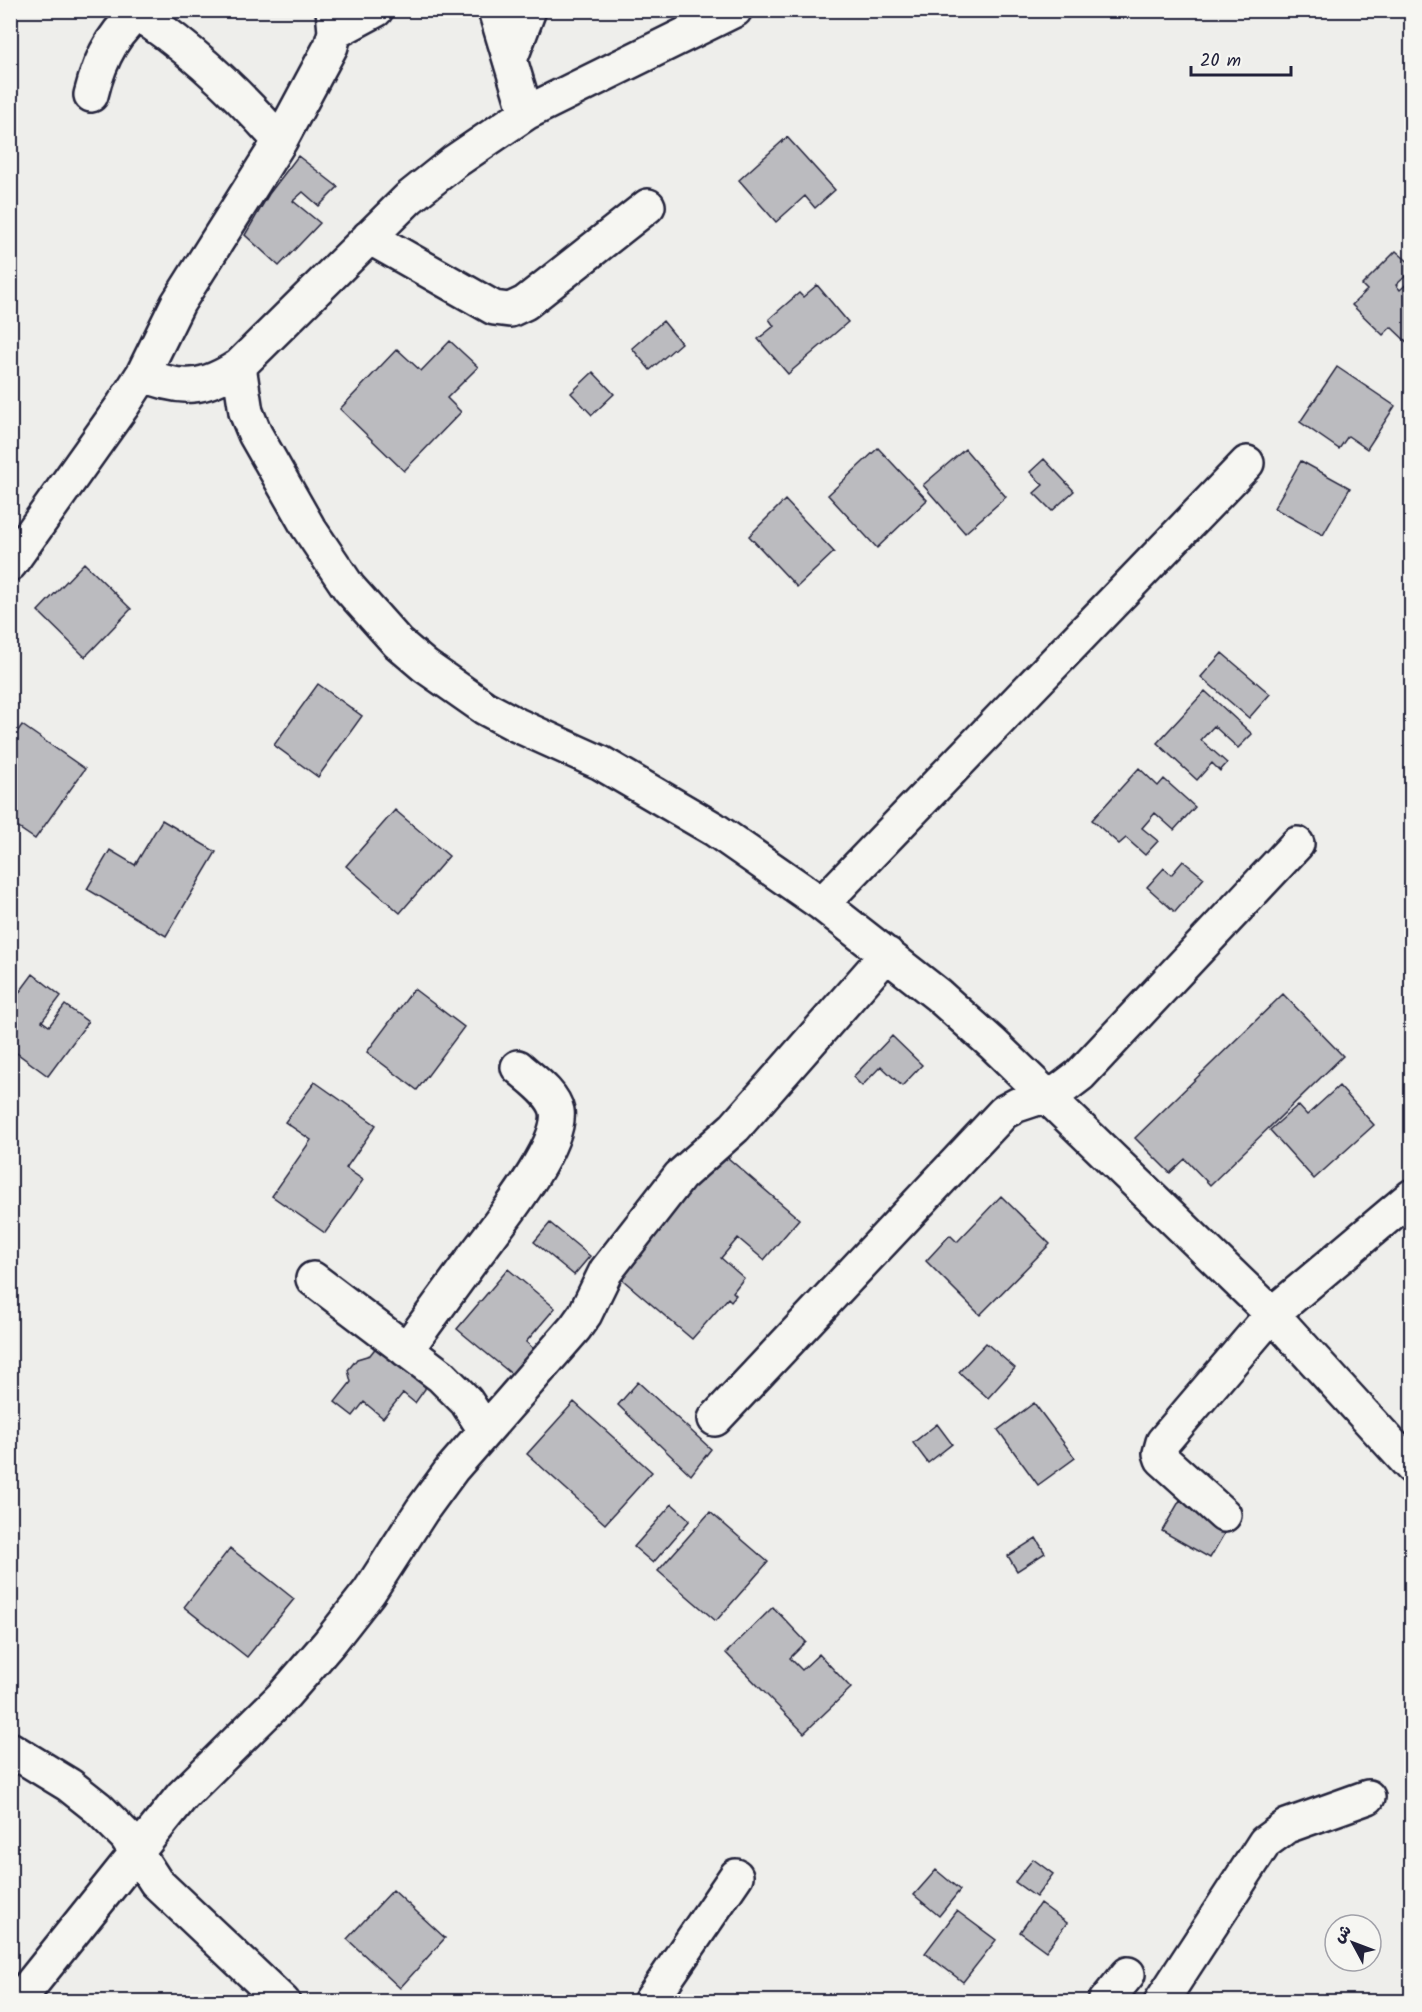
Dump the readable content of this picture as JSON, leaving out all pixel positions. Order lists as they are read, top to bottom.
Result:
{
  "scale_bar": "20 m",
  "north": "top left"
}
